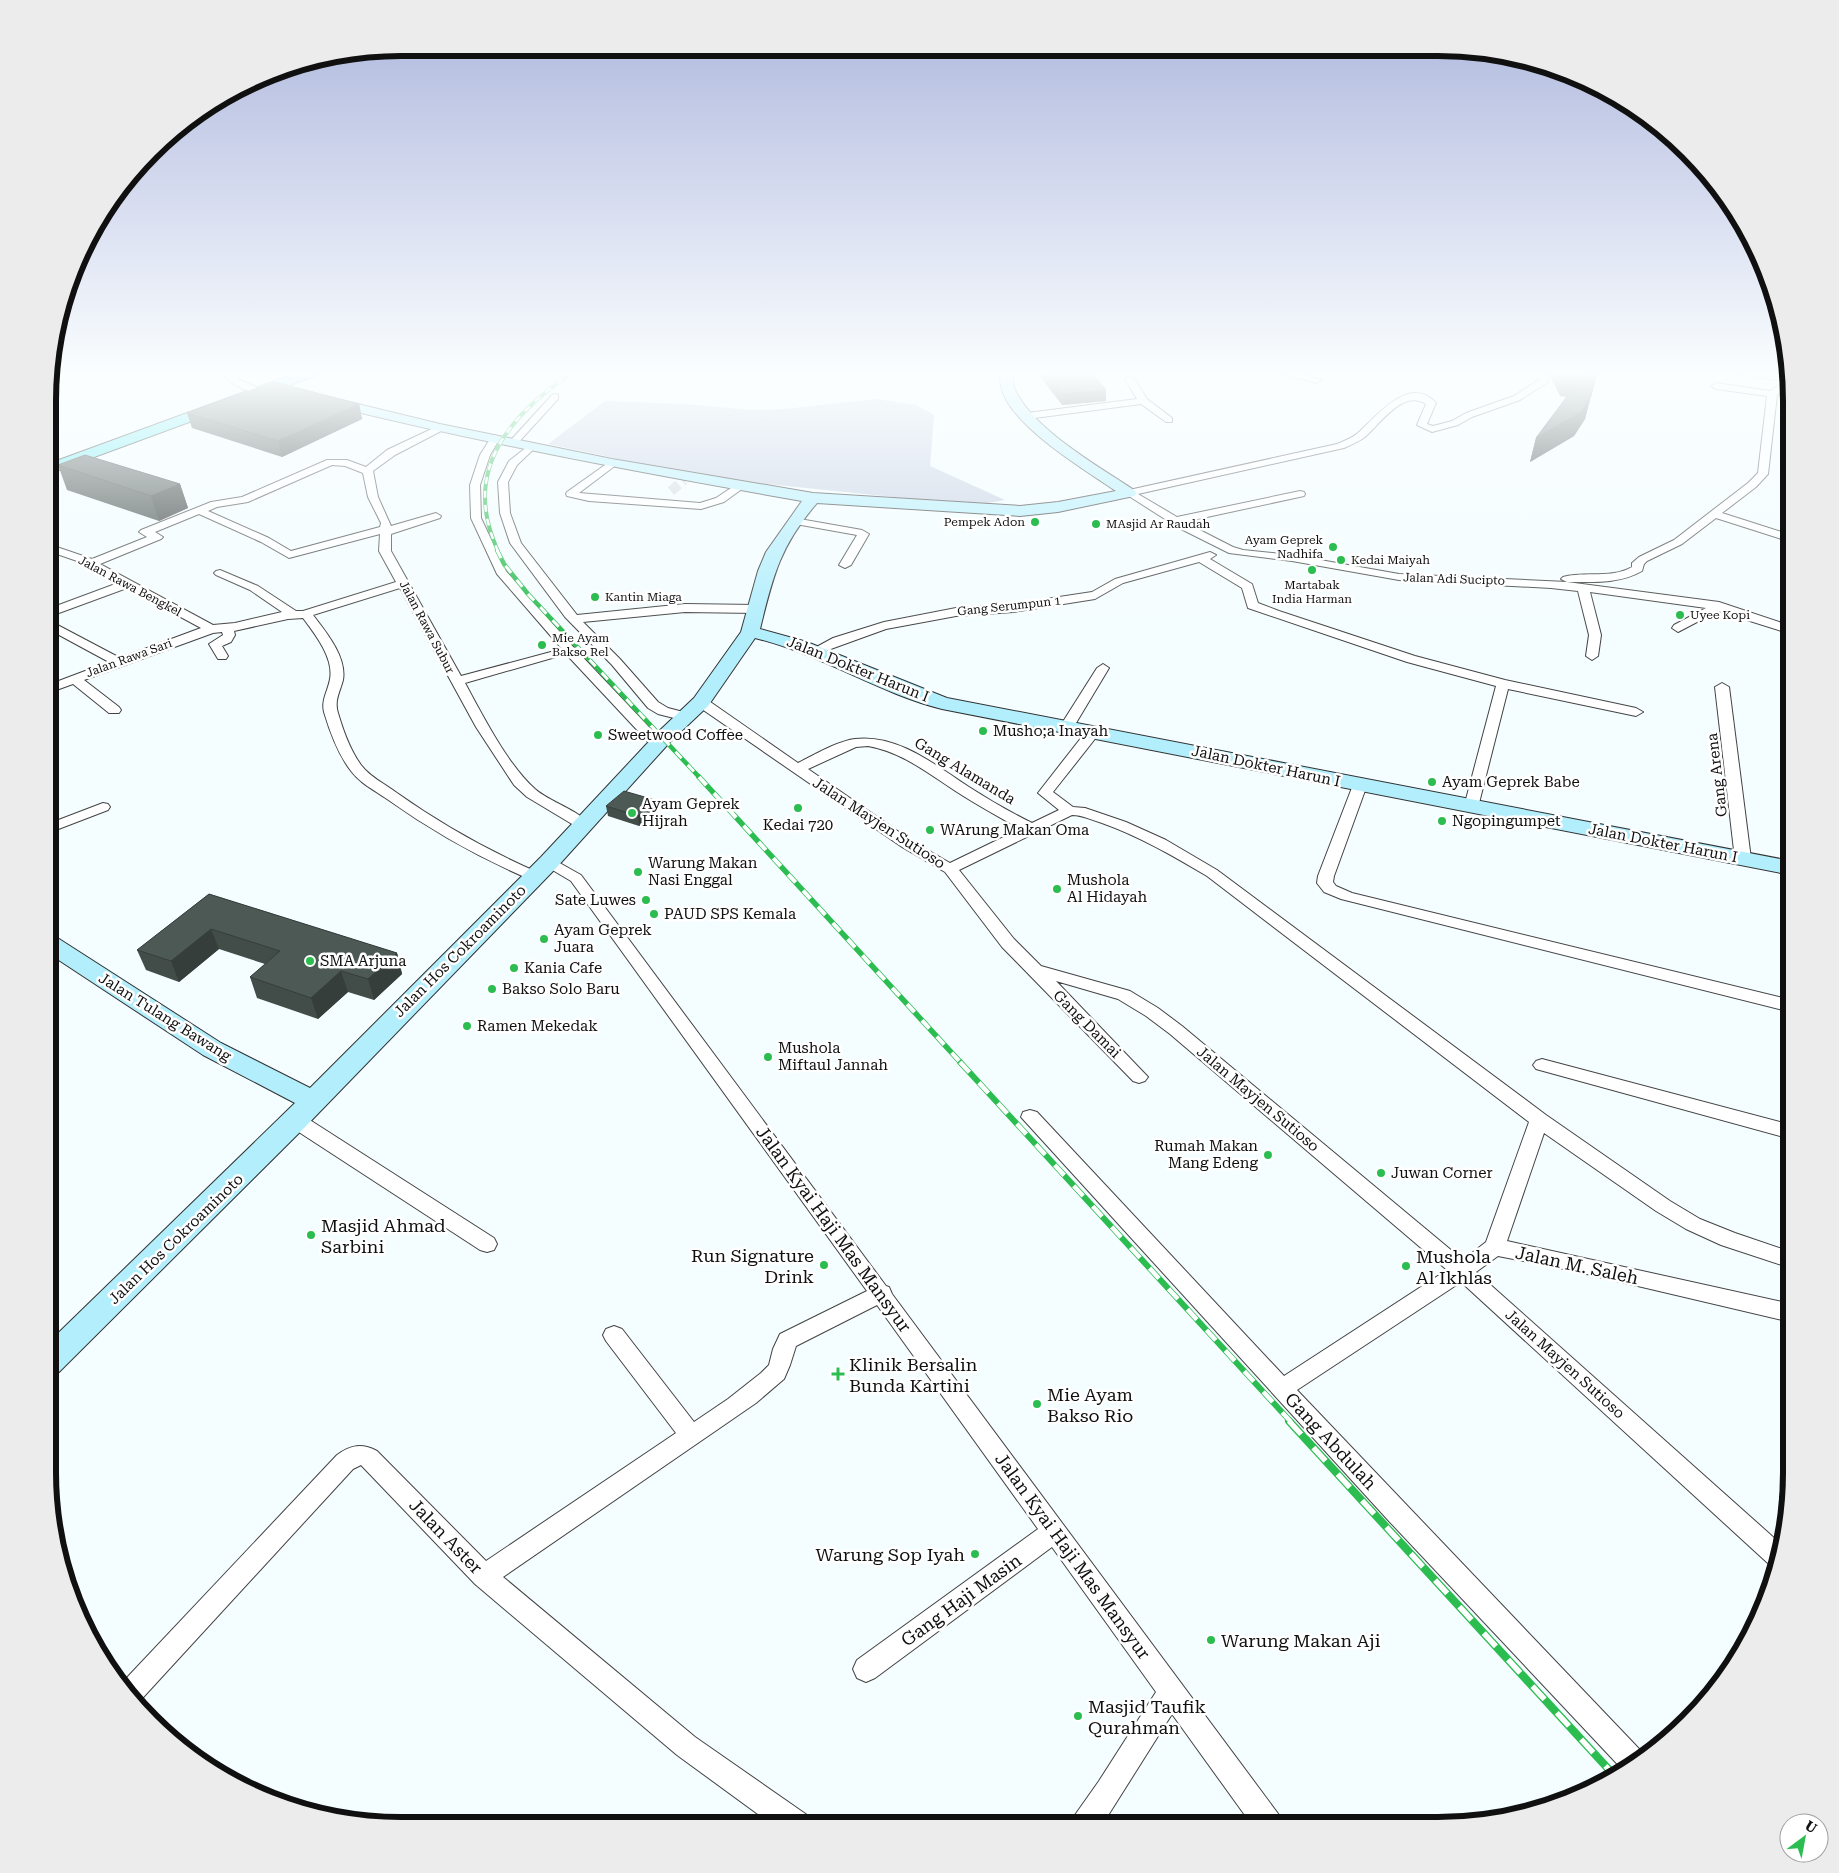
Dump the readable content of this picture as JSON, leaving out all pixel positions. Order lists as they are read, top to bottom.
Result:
{
  "streets": {
    "street": [
      "Jalan Adi Sucipto",
      "Jalan Rawa Bengkel",
      "Gang Serumpun 1",
      "Jalan Rawa Subur",
      "Jalan Rawa Sari",
      "Jalan Dokter Harun I",
      "Gang Alamanda",
      "Gang Arena",
      "Jalan Mayjen Sutioso",
      "Jalan Hos Cokroaminoto",
      "Jalan Tulang Bawang",
      "Gang Damai",
      "Jalan Kyai Haji Mas Mansyur",
      "Jalan M. Saleh",
      "Gang Abdulah",
      "Jalan Aster",
      "Gang Haji Masin"
    ]
  },
  "crossings": [
    ["Jalan Adi Sucipto", "Gang Serumpun 1"],
    ["Jalan Rawa Bengkel", "Jalan Rawa Sari"],
    ["Gang Serumpun 1", "Jalan Dokter Harun I"],
    ["Jalan Rawa Subur", "Jalan Hos Cokroaminoto"],
    ["Jalan Dokter Harun I", "Gang Arena"],
    ["Jalan Dokter Harun I", "Jalan Hos Cokroaminoto"],
    ["Gang Alamanda", "Jalan Mayjen Sutioso"],
    ["Jalan Mayjen Sutioso", "Jalan Hos Cokroaminoto"],
    ["Jalan Mayjen Sutioso", "Gang Damai"],
    ["Jalan Mayjen Sutioso", "Jalan M. Saleh"],
    ["Jalan Hos Cokroaminoto", "Jalan Tulang Bawang"],
    ["Jalan Hos Cokroaminoto", "Jalan Kyai Haji Mas Mansyur"],
    ["Jalan Kyai Haji Mas Mansyur", "Gang Haji Masin"],
    ["Jalan M. Saleh", "Gang Abdulah"]
  ],
  "places": {
    "other": [
      "Pempek Adon",
      "MAsjid Ar Raudah",
      "Ayam Geprek Nadhifa",
      "Kedai Maiyah",
      "Martabak India Harman",
      "Kantin Miaga",
      "Uyee Kopi",
      "Mie Ayam Bakso Rel",
      "Musho;a Inayah",
      "Sweetwood Coffee",
      "Ayam Geprek Babe",
      "Kedai 720",
      "Ayam Geprek Hijrah",
      "Ngopingumpet",
      "WArung Makan Oma",
      "Warung Makan Nasi Enggal",
      "Mushola Al Hidayah",
      "Sate Luwes",
      "PAUD SPS Kemala",
      "Ayam Geprek Juara",
      "SMA Arjuna",
      "Kania Cafe",
      "Bakso Solo Baru",
      "Ramen Mekedak",
      "Mushola Miftaul Jannah",
      "Rumah Makan Mang Edeng",
      "Juwan Corner",
      "Masjid Ahmad Sarbini",
      "Run Signature Drink",
      "Mushola Al Ikhlas",
      "Mie Ayam Bakso Rio",
      "Warung Sop Iyah",
      "Warung Makan Aji",
      "Masjid Taufik Qurahman"
    ],
    "health": ["Klinik Bersalin Bunda Kartini"]
  },
  "north": "top right"
}
